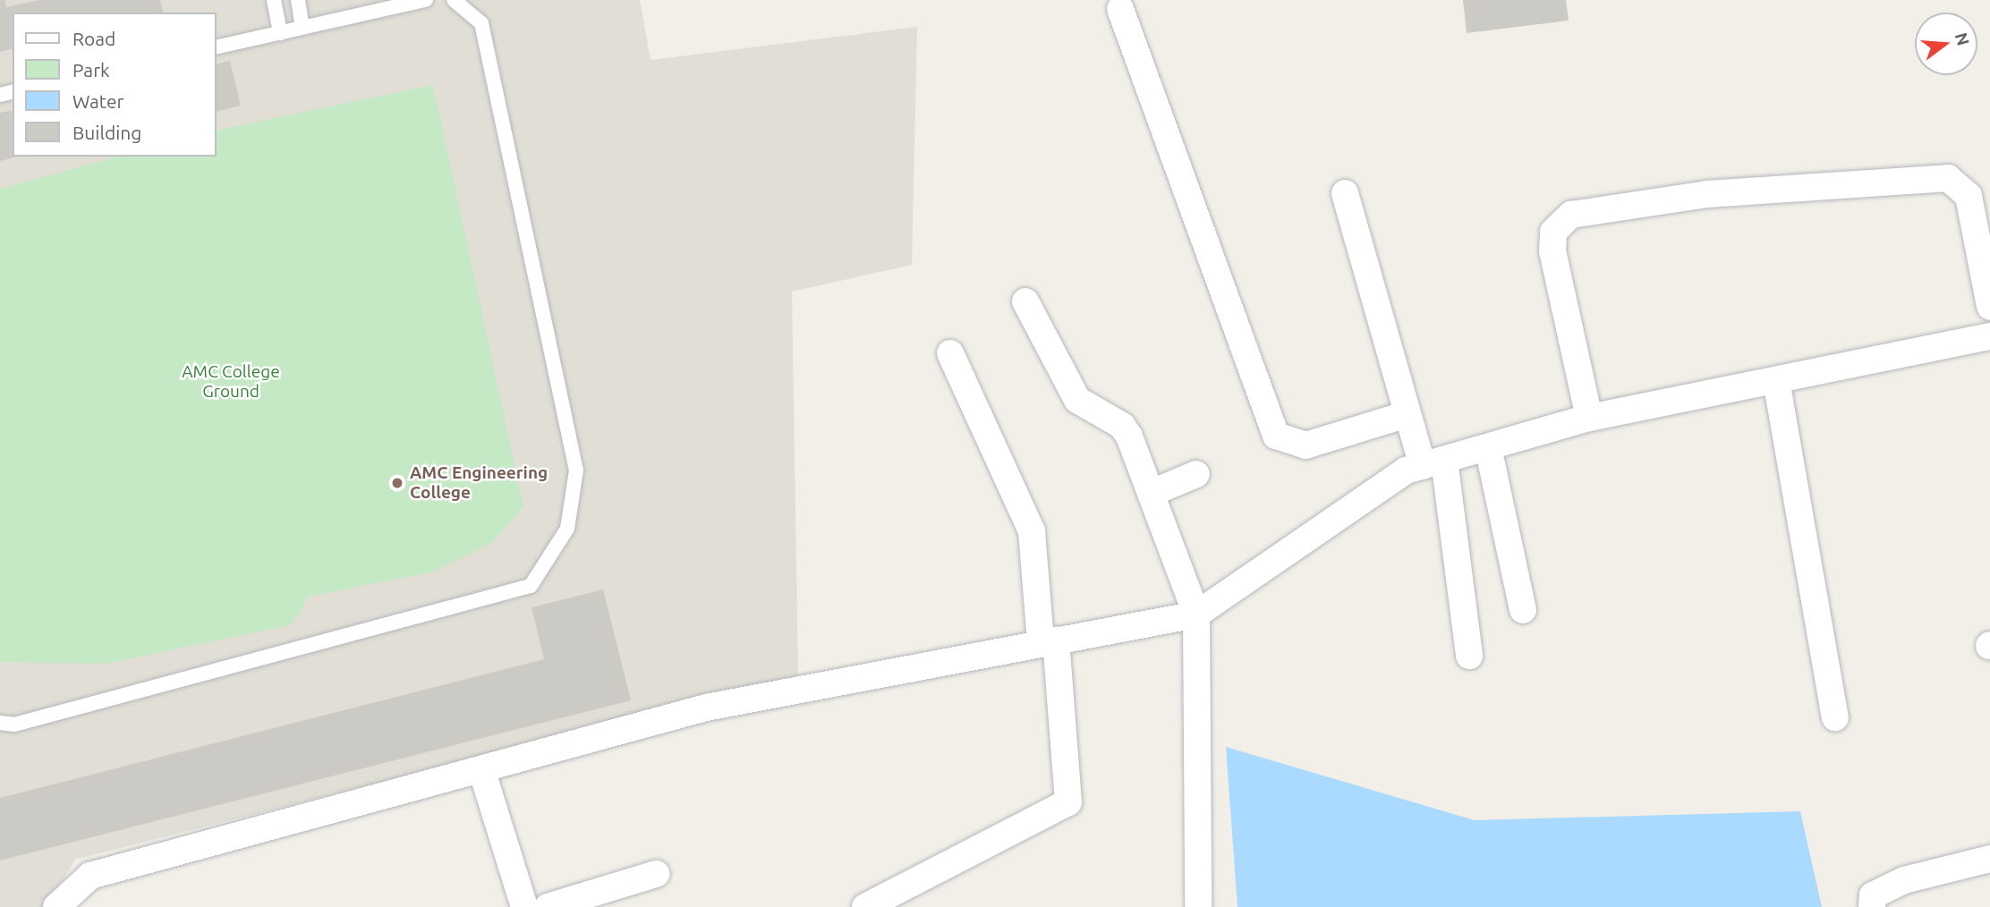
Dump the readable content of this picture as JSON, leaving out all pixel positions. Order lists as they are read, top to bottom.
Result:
{
  "parks": ["AMC College Ground"],
  "places": ["AMC Engineering College"],
  "legend": [
    "Road",
    "Park",
    "Water",
    "Building"
  ],
  "north": "right"
}
